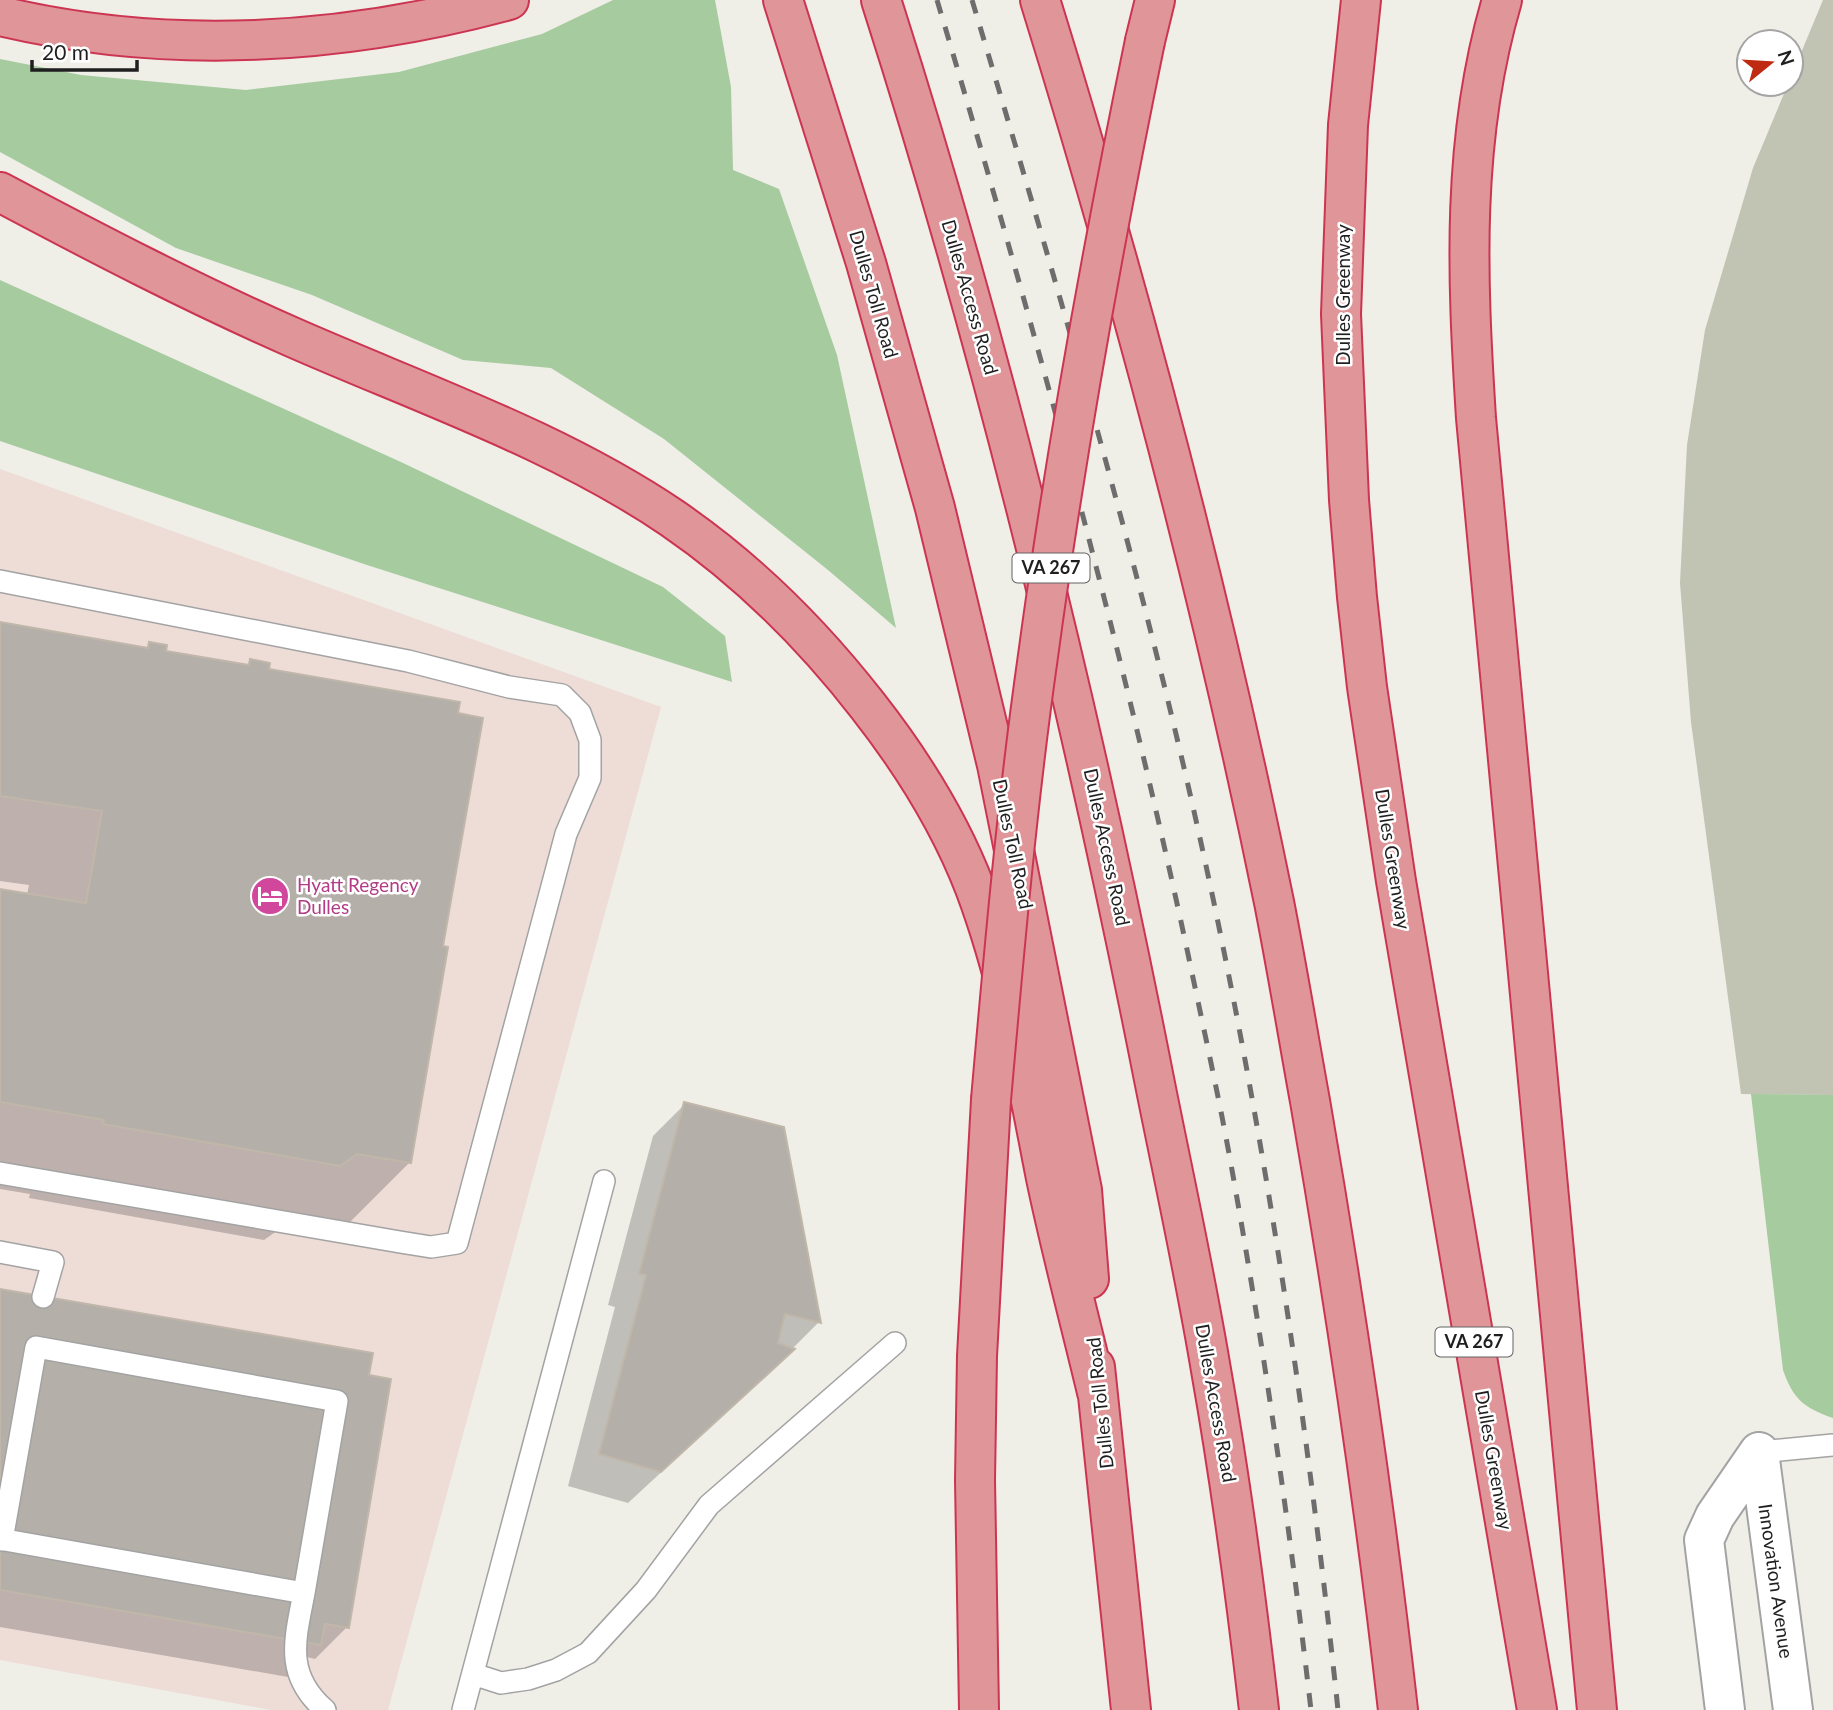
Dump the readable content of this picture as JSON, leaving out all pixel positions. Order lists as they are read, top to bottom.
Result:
{
  "streets": {
    "highway": [
      "Dulles Toll Road",
      "Dulles Greenway",
      "Dulles Access Road",
      "VA 267"
    ],
    "street": ["Innovation Avenue"]
  },
  "places": {
    "hotel": ["Hyatt Regency Dulles"]
  },
  "scale_bar": "20 m",
  "north": "right"
}
